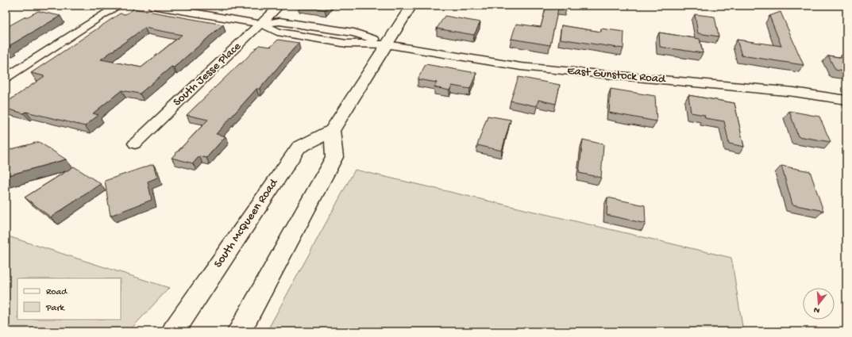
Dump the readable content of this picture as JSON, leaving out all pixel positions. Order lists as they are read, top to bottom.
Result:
{
  "streets": {
    "main road": ["South McQueen Road"],
    "street": ["South Jesse Place", "East Gunstock Road"]
  },
  "crossings": [
    ["South Jesse Place", "East Gunstock Road"]
  ],
  "legend": ["Road", "Park"],
  "north": "bottom"
}
